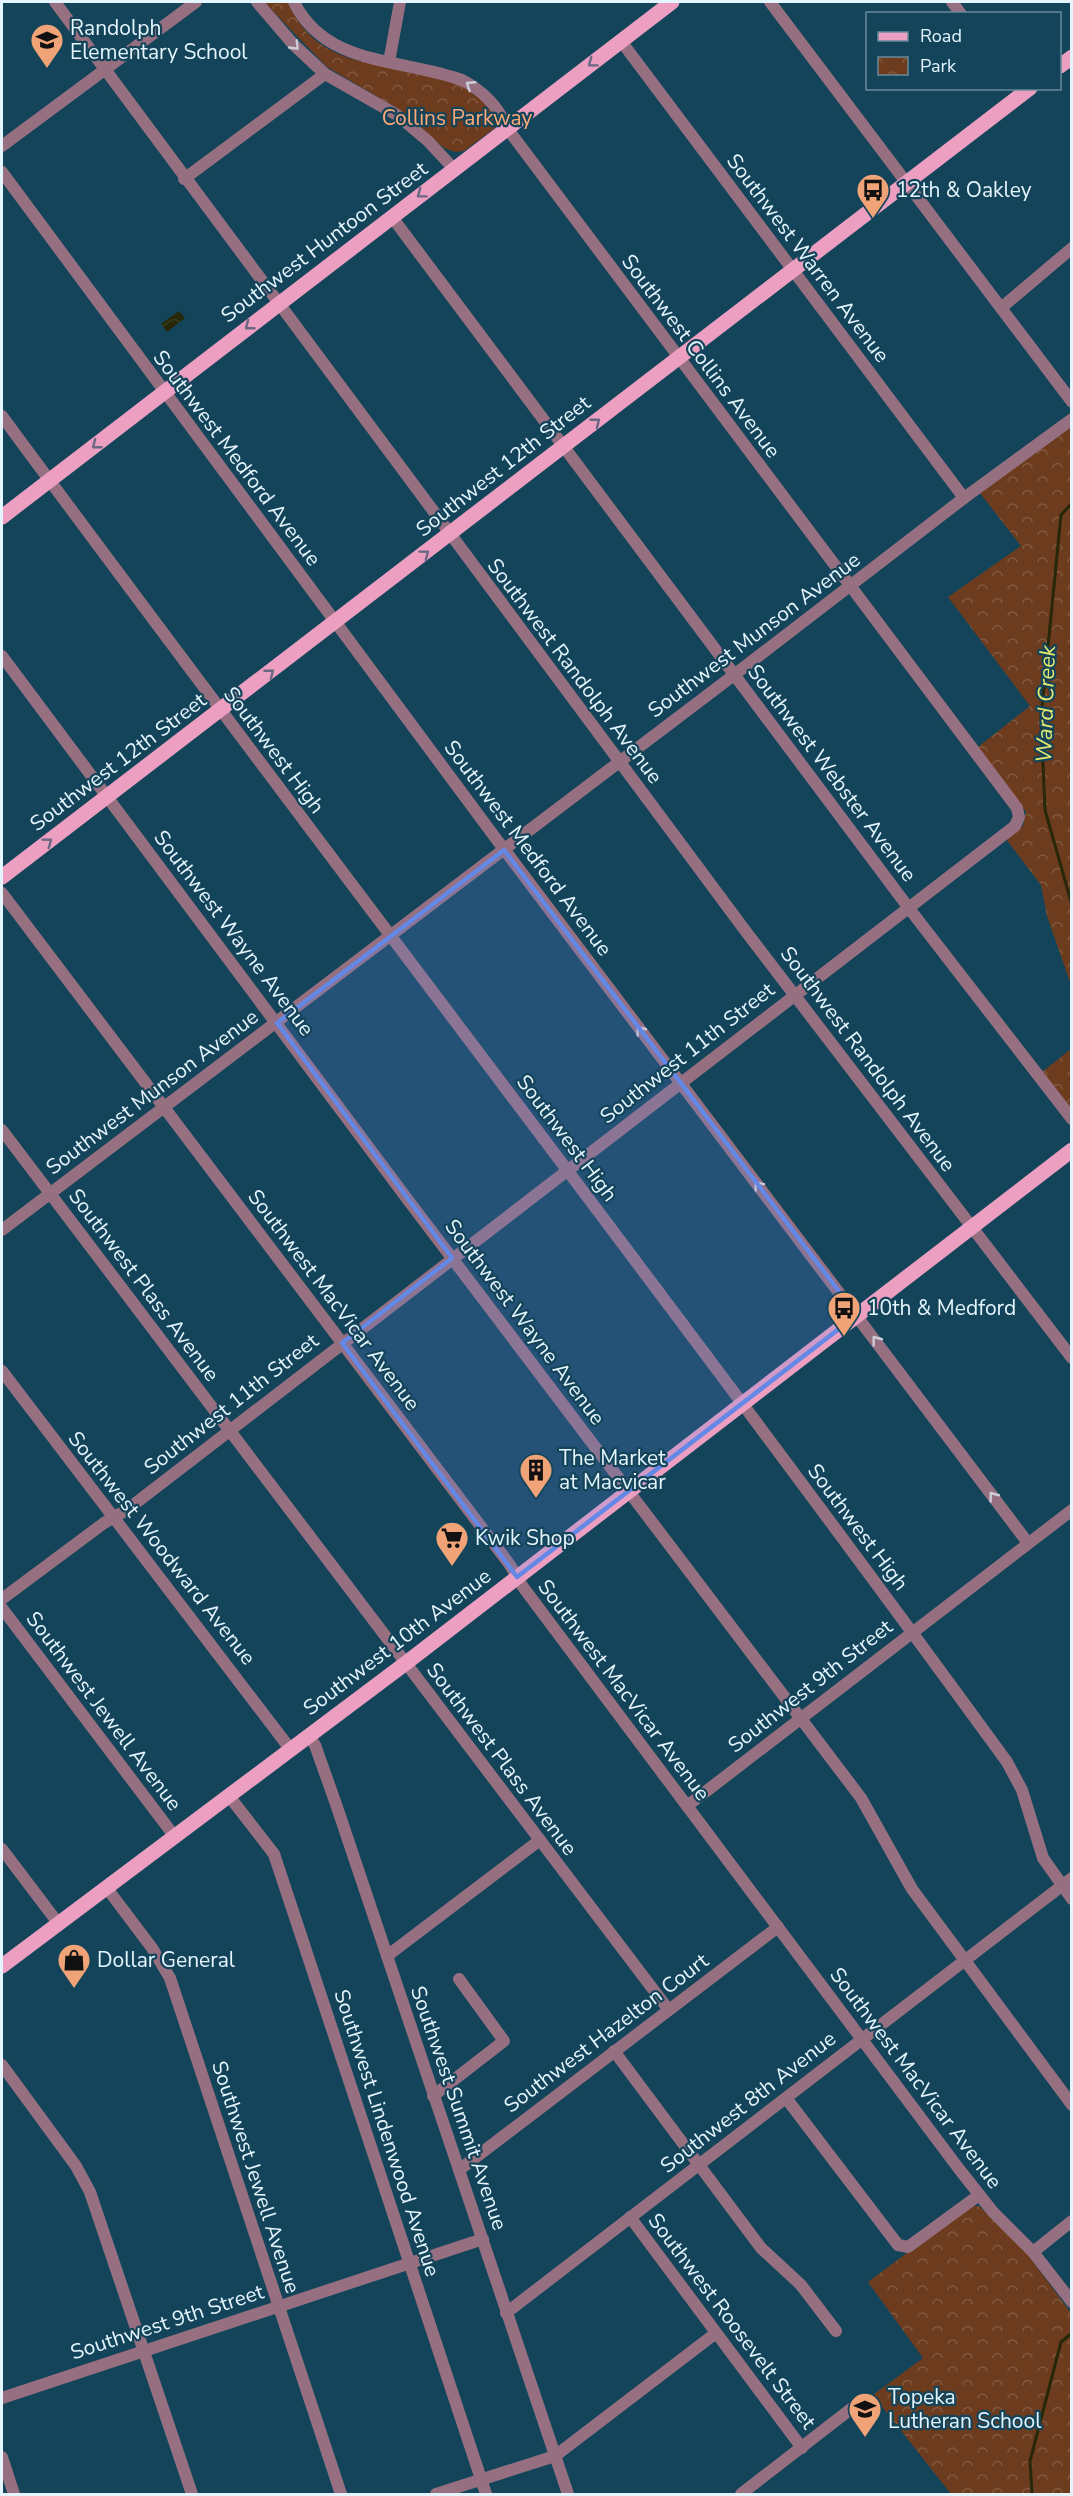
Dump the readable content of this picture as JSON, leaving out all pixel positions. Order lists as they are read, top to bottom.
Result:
{
  "streets": {
    "main road": ["Southwest Huntoon Street", "Southwest 12th Street", "Southwest 10th Avenue"],
    "street": [
      "Southwest Warren Avenue",
      "Southwest Collins Avenue",
      "Southwest Medford Avenue",
      "Southwest Munson Avenue",
      "Southwest Randolph Avenue",
      "Southwest High",
      "Southwest Webster Avenue",
      "Southwest Wayne Avenue",
      "Southwest 11th Street",
      "Southwest Plass Avenue",
      "Southwest MacVicar Avenue",
      "Southwest Woodward Avenue",
      "Southwest 9th Street",
      "Southwest Jewell Avenue",
      "Southwest Hazelton Court",
      "Southwest 8th Avenue",
      "Southwest Summit Avenue",
      "Southwest Lindenwood Avenue",
      "Southwest Roosevelt Street"
    ]
  },
  "crossings": [
    ["Southwest Huntoon Street", "Southwest Warren Avenue"],
    ["Southwest Huntoon Street", "Southwest Collins Avenue"],
    ["Southwest Huntoon Street", "Southwest Medford Avenue"],
    ["Southwest Huntoon Street", "Southwest Randolph Avenue"],
    ["Southwest Huntoon Street", "Southwest High"],
    ["Southwest Huntoon Street", "Southwest Webster Avenue"],
    ["Southwest Warren Avenue", "Southwest 12th Street"],
    ["Southwest Warren Avenue", "Southwest Munson Avenue"],
    ["Southwest Collins Avenue", "Southwest 12th Street"],
    ["Southwest Collins Avenue", "Southwest Munson Avenue"],
    ["Southwest Collins Avenue", "Southwest 11th Street"],
    ["Southwest Medford Avenue", "Southwest 12th Street"],
    ["Southwest Medford Avenue", "Southwest Munson Avenue"],
    ["Southwest Medford Avenue", "Southwest 11th Street"],
    ["Southwest Medford Avenue", "Southwest 10th Avenue"],
    ["Southwest Medford Avenue", "Southwest 9th Street"],
    ["Southwest 12th Street", "Southwest Randolph Avenue"],
    ["Southwest 12th Street", "Southwest High"],
    ["Southwest 12th Street", "Southwest Webster Avenue"],
    ["Southwest 12th Street", "Southwest Wayne Avenue"],
    ["Southwest Munson Avenue", "Southwest Randolph Avenue"],
    ["Southwest Munson Avenue", "Southwest High"],
    ["Southwest Munson Avenue", "Southwest Webster Avenue"],
    ["Southwest Munson Avenue", "Southwest Wayne Avenue"],
    ["Southwest Munson Avenue", "Southwest Plass Avenue"],
    ["Southwest Munson Avenue", "Southwest MacVicar Avenue"],
    ["Southwest Randolph Avenue", "Southwest 11th Street"],
    ["Southwest Randolph Avenue", "Southwest 10th Avenue"],
    ["Southwest High", "Southwest 11th Street"],
    ["Southwest High", "Southwest 10th Avenue"],
    ["Southwest High", "Southwest 9th Street"],
    ["Southwest High", "Southwest 8th Avenue"],
    ["Southwest Webster Avenue", "Southwest 11th Street"],
    ["Southwest Wayne Avenue", "Southwest 11th Street"],
    ["Southwest Wayne Avenue", "Southwest 10th Avenue"],
    ["Southwest Wayne Avenue", "Southwest 9th Street"],
    ["Southwest Wayne Avenue", "Southwest 8th Avenue"],
    ["Southwest 11th Street", "Southwest Plass Avenue"],
    ["Southwest 11th Street", "Southwest MacVicar Avenue"],
    ["Southwest 11th Street", "Southwest Woodward Avenue"],
    ["Southwest Plass Avenue", "Southwest 10th Avenue"],
    ["Southwest Plass Avenue", "Southwest Hazelton Court"],
    ["Southwest MacVicar Avenue", "Southwest 10th Avenue"],
    ["Southwest MacVicar Avenue", "Southwest 9th Street"],
    ["Southwest MacVicar Avenue", "Southwest Hazelton Court"],
    ["Southwest MacVicar Avenue", "Southwest 8th Avenue"],
    ["Southwest Woodward Avenue", "Southwest 10th Avenue"],
    ["Southwest 10th Avenue", "Southwest Jewell Avenue"],
    ["Southwest 10th Avenue", "Southwest Summit Avenue"],
    ["Southwest 10th Avenue", "Southwest Lindenwood Avenue"],
    ["Southwest 9th Street", "Southwest Jewell Avenue"],
    ["Southwest 9th Street", "Southwest Summit Avenue"],
    ["Southwest 9th Street", "Southwest Lindenwood Avenue"],
    ["Southwest Hazelton Court", "Southwest Summit Avenue"],
    ["Southwest 8th Avenue", "Southwest Summit Avenue"],
    ["Southwest 8th Avenue", "Southwest Roosevelt Street"]
  ],
  "one_way": ["Southwest Huntoon Street", "Southwest Medford Avenue", "Southwest 12th Street"],
  "water": ["Ward Creek"],
  "parks": ["Collins Parkway"],
  "places": {
    "school or university": ["Randolph Elementary School", "Topeka Lutheran School"],
    "bus stop": ["12th & Oakley", "10th & Medford"],
    "building": ["The Market at Macvicar"],
    "supermarket": ["Kwik Shop"],
    "shop": ["Dollar General"]
  },
  "legend": ["Road", "Park"]
}
